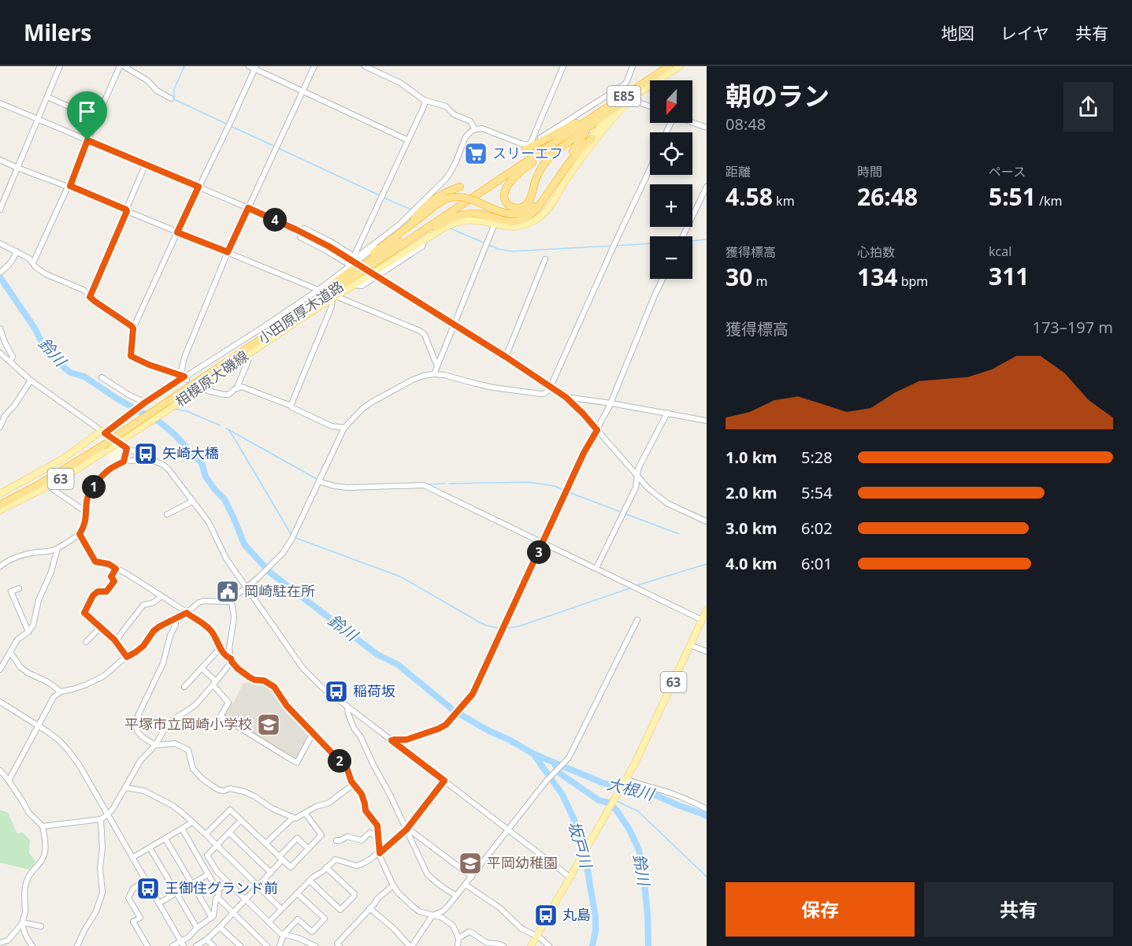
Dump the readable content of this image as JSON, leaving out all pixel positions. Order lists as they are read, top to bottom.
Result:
{
  "streets": {
    "highway": ["E85", "小田原厚木道路"],
    "main road": ["相模原大磯線", "63"]
  },
  "crossings": [
    ["相模原大磯線", "63"]
  ],
  "water": ["鈴川", "大根川", "坂戸川"],
  "places": {
    "supermarket": ["スリーエフ"],
    "bus stop": [
      "矢崎大橋",
      "稲荷坂",
      "王御住グランド前",
      "丸島"
    ],
    "public building": ["岡崎駐在所"],
    "school or university": ["平塚市立岡崎小学校", "平岡幼稚園"]
  },
  "north": "bottom",
  "page": {
    "header": "Milers",
    "nav": ["地図", "レイヤ", "共有"],
    "heading": ["朝のラン", "08:48"],
    "map_buttons": ["+", "−"],
    "stats": [
      ["距離", "4.58 km"],
      ["時間", "26:48"],
      ["ペース", "5:51 /km"],
      ["獲得標高", "30 m"],
      ["心拍数", "134 bpm"],
      ["kcal", "311"]
    ],
    "pins": [
      "4",
      "1",
      "3",
      "2"
    ],
    "chart": ["獲得標高", "173–197 m"],
    "list": [
      {
        "name": "1.0 km",
        "note": "5:28"
      },
      {
        "name": "2.0 km",
        "note": "5:54"
      },
      {
        "name": "3.0 km",
        "note": "6:02"
      },
      {
        "name": "4.0 km",
        "note": "6:01"
      }
    ],
    "buttons": ["保存", "共有"]
  }
}
